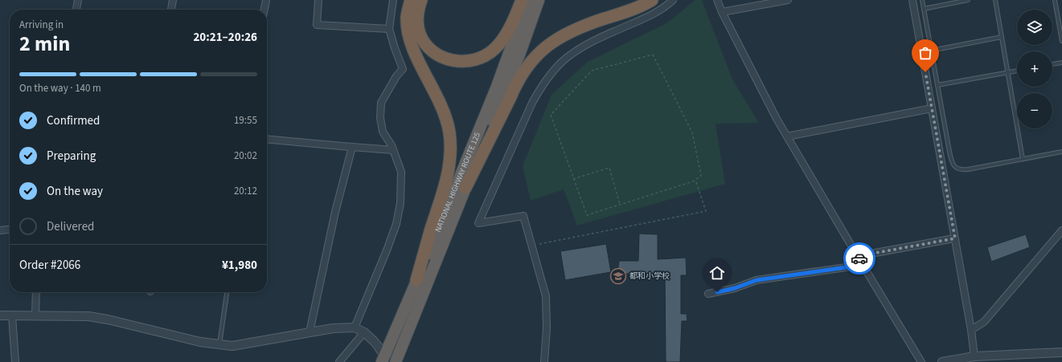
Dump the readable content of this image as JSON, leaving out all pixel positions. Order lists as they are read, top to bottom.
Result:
{
  "streets": {
    "highway": ["NATIONAL HIGHWAY ROUTE 125"]
  },
  "places": {
    "school or university": ["都和小学校"]
  },
  "page": {
    "map_buttons": ["+", "−"],
    "heading": ["2 min", "Arriving in", "20:21–20:26"],
    "panel": ["Order #2066", "¥1,980"],
    "bar": "On the way · 140 m",
    "list": [
      ["Confirmed", "19:55"],
      ["Preparing", "20:02"],
      ["On the way", "20:12"],
      "Delivered"
    ]
  }
}
